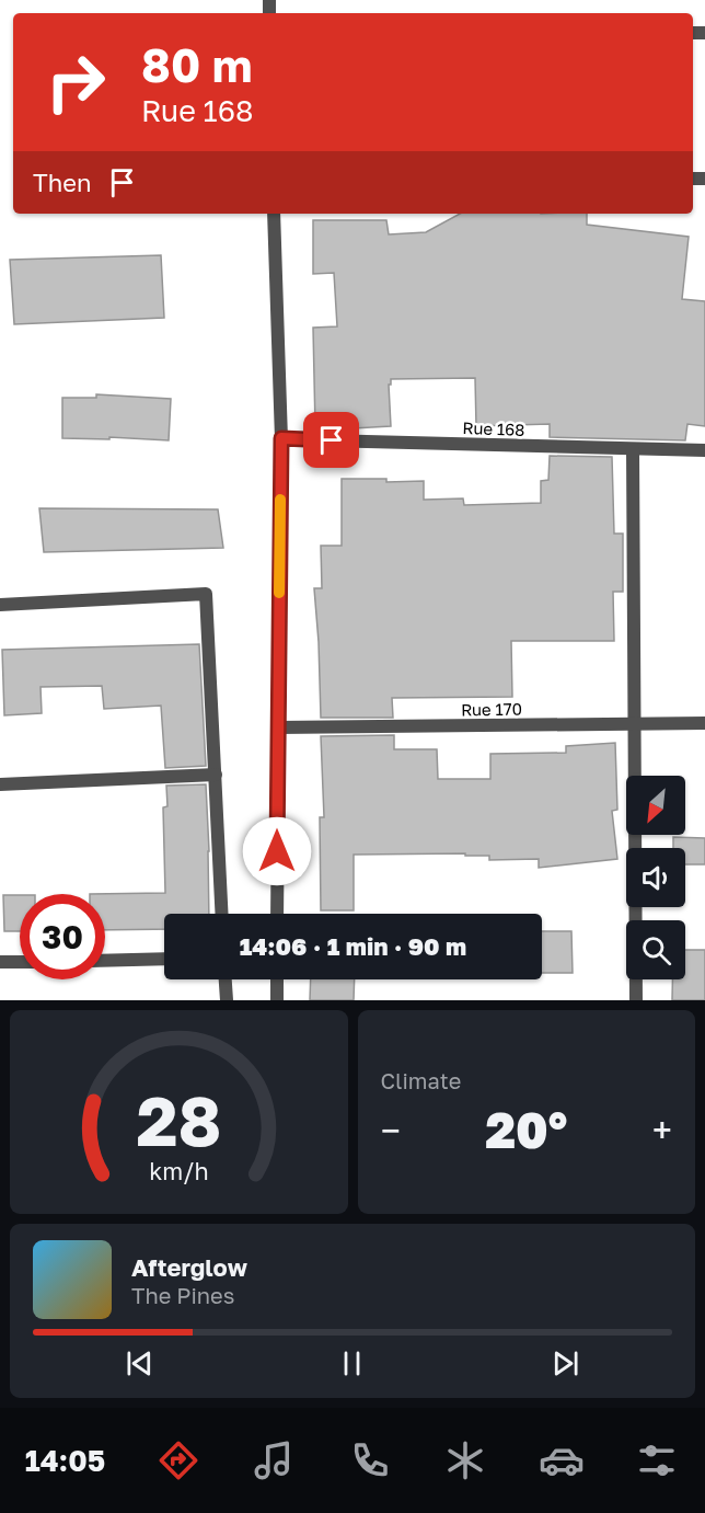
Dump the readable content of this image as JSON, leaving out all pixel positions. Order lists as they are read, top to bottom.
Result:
{
  "streets": {
    "street": ["Rue 168", "Rue 170"]
  },
  "north": "bottom left",
  "page": {
    "turn": ["80 m", "Rue 168"],
    "then": "Then",
    "limit": "30",
    "trip": "14:06 · 1 min · 90 m",
    "tile": "Climate",
    "heat": ["−", "20°", "+"],
    "song": ["Afterglow", "The Pines"],
    "tabs": "14:05",
    "gauge": ["28", "km/h"]
  }
}
